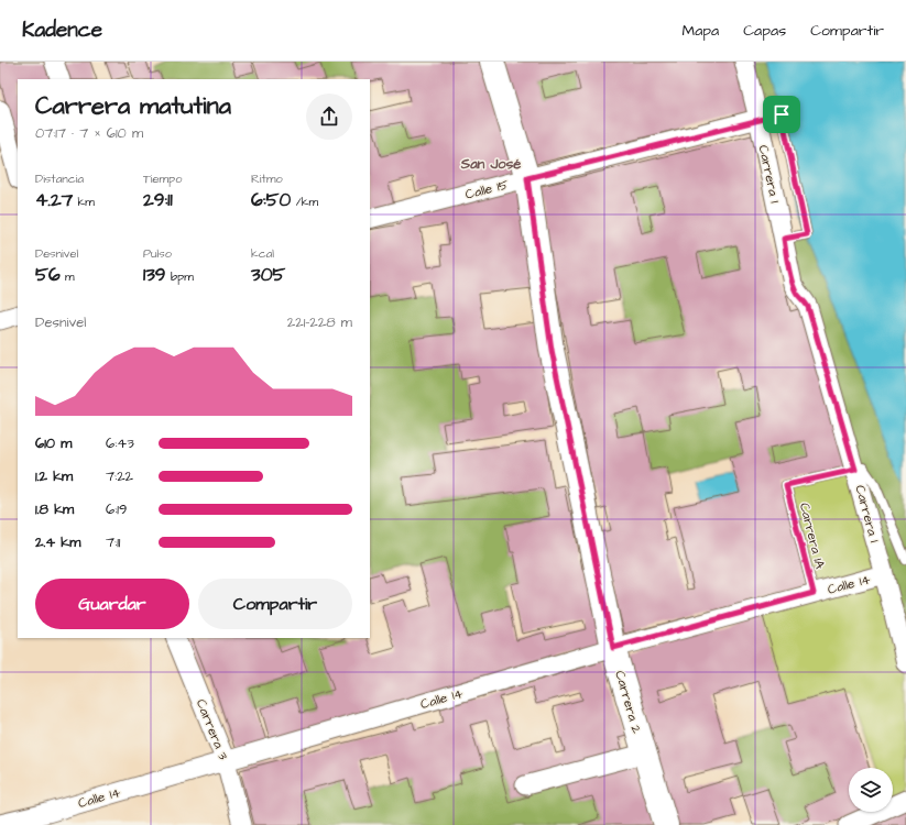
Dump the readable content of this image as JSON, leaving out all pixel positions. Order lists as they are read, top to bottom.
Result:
{
  "streets": {
    "main road": ["Carrera 2"],
    "street": [
      "Carrera 1",
      "Calle 15",
      "Calle 14",
      "Carrera 3"
    ],
    "lane": ["Carrera 1A"]
  },
  "crossings": [
    ["Carrera 1", "Calle 15"],
    ["Carrera 1", "Carrera 1A"],
    ["Carrera 1", "Calle 14"],
    ["Calle 15", "Carrera 2"],
    ["Carrera 1A", "Calle 14"],
    ["Calle 14", "Carrera 2"],
    ["Calle 14", "Carrera 3"]
  ],
  "districts": ["San José"],
  "page": {
    "header": "Kadence",
    "nav": ["Mapa", "Capas", "Compartir"],
    "heading": ["Carrera matutina", "07:17 · 7 × 610 m"],
    "stats": [
      ["Distancia", "4.27 km"],
      ["Tiempo", "29:11"],
      ["Ritmo", "6:50 /km"],
      ["Desnivel", "56 m"],
      ["Pulso", "139 bpm"],
      ["kcal", "305"]
    ],
    "chart": ["Desnivel", "221–228 m"],
    "list": [
      {
        "name": "610 m",
        "note": "6:43"
      },
      {
        "name": "1.2 km",
        "note": "7:22"
      },
      {
        "name": "1.8 km",
        "note": "6:19"
      },
      {
        "name": "2.4 km",
        "note": "7:11"
      }
    ],
    "buttons": ["Guardar", "Compartir"]
  }
}
